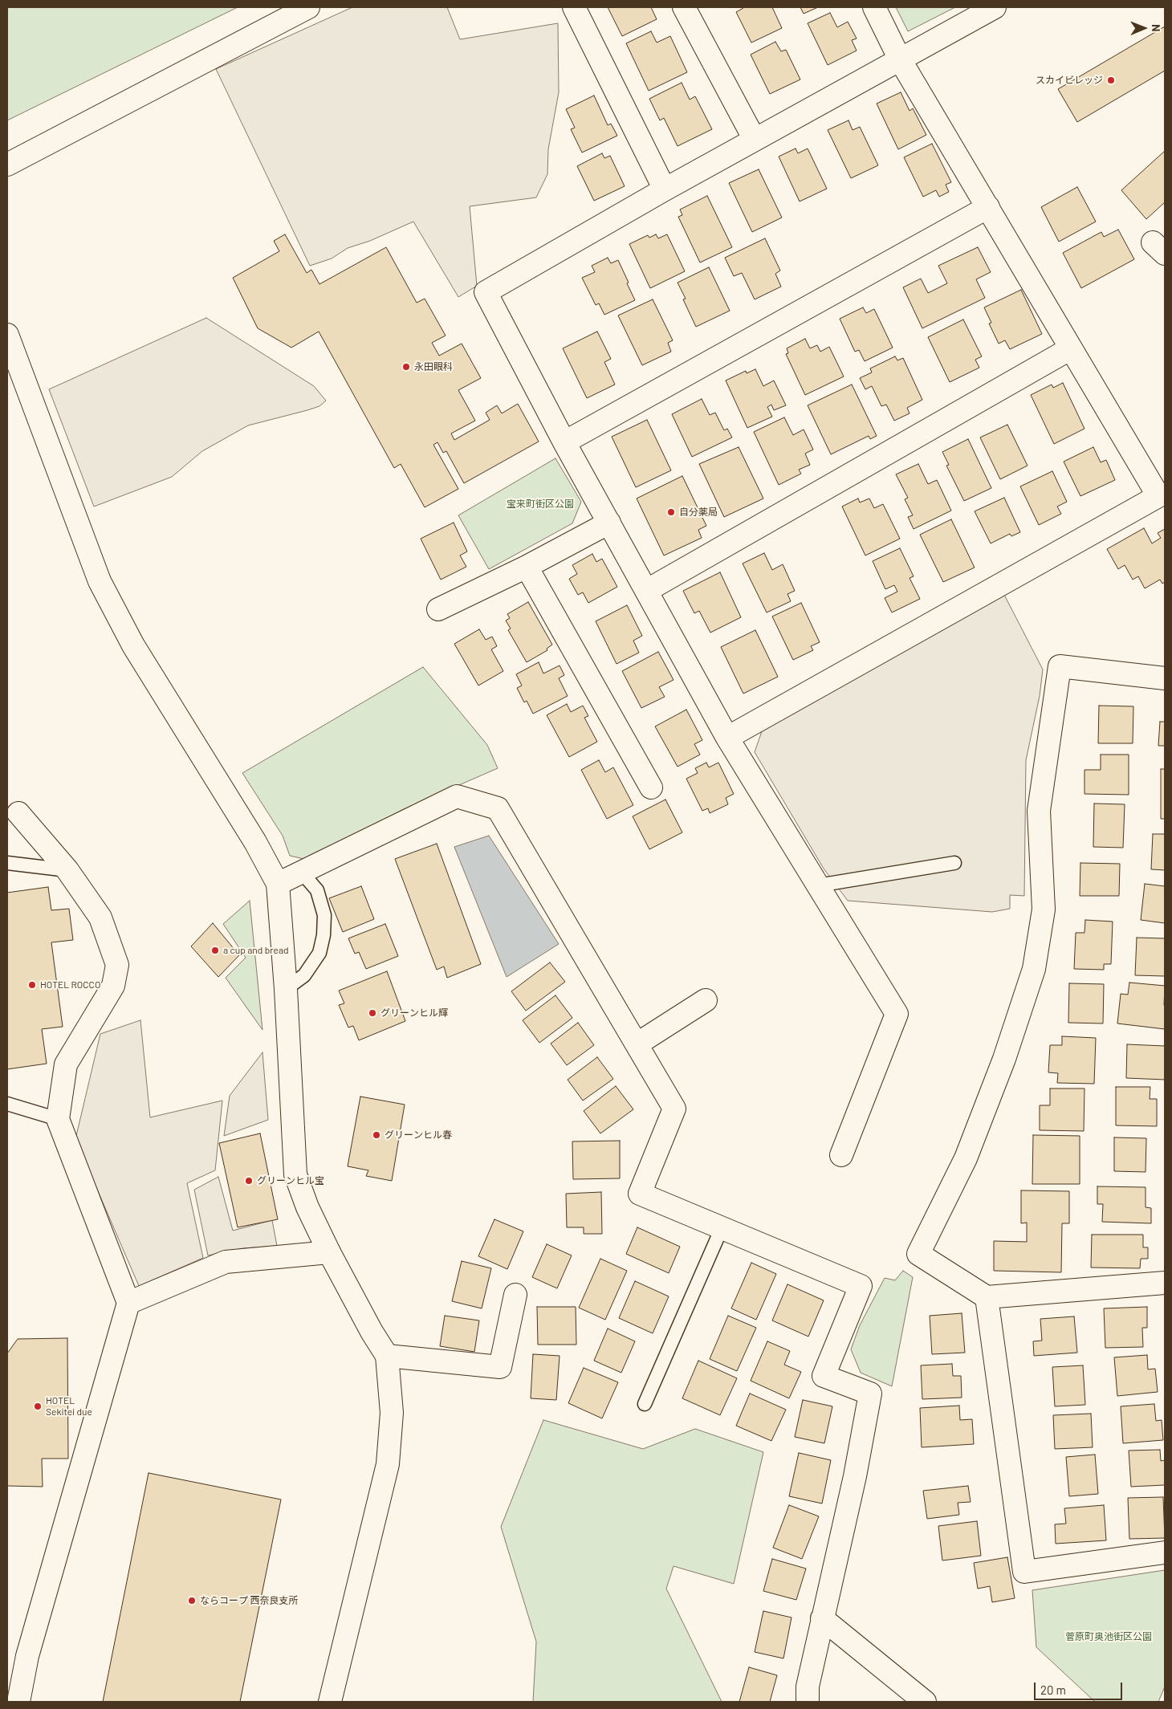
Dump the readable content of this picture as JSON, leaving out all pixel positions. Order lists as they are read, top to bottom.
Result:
{
  "parks": ["宝来町街区公園", "菅原町奥池街区公園"],
  "places": [
    "スカイビレッジ",
    "永田眼科",
    "自分薬局",
    "a cup and bread",
    "HOTEL ROCCO",
    "グリーンヒル輝",
    "グリーンヒル春",
    "グリーンヒル宝",
    "HOTEL Sekitei due",
    "ならコープ 西奈良支所"
  ],
  "scale_bar": "20 m",
  "north": "right"
}
